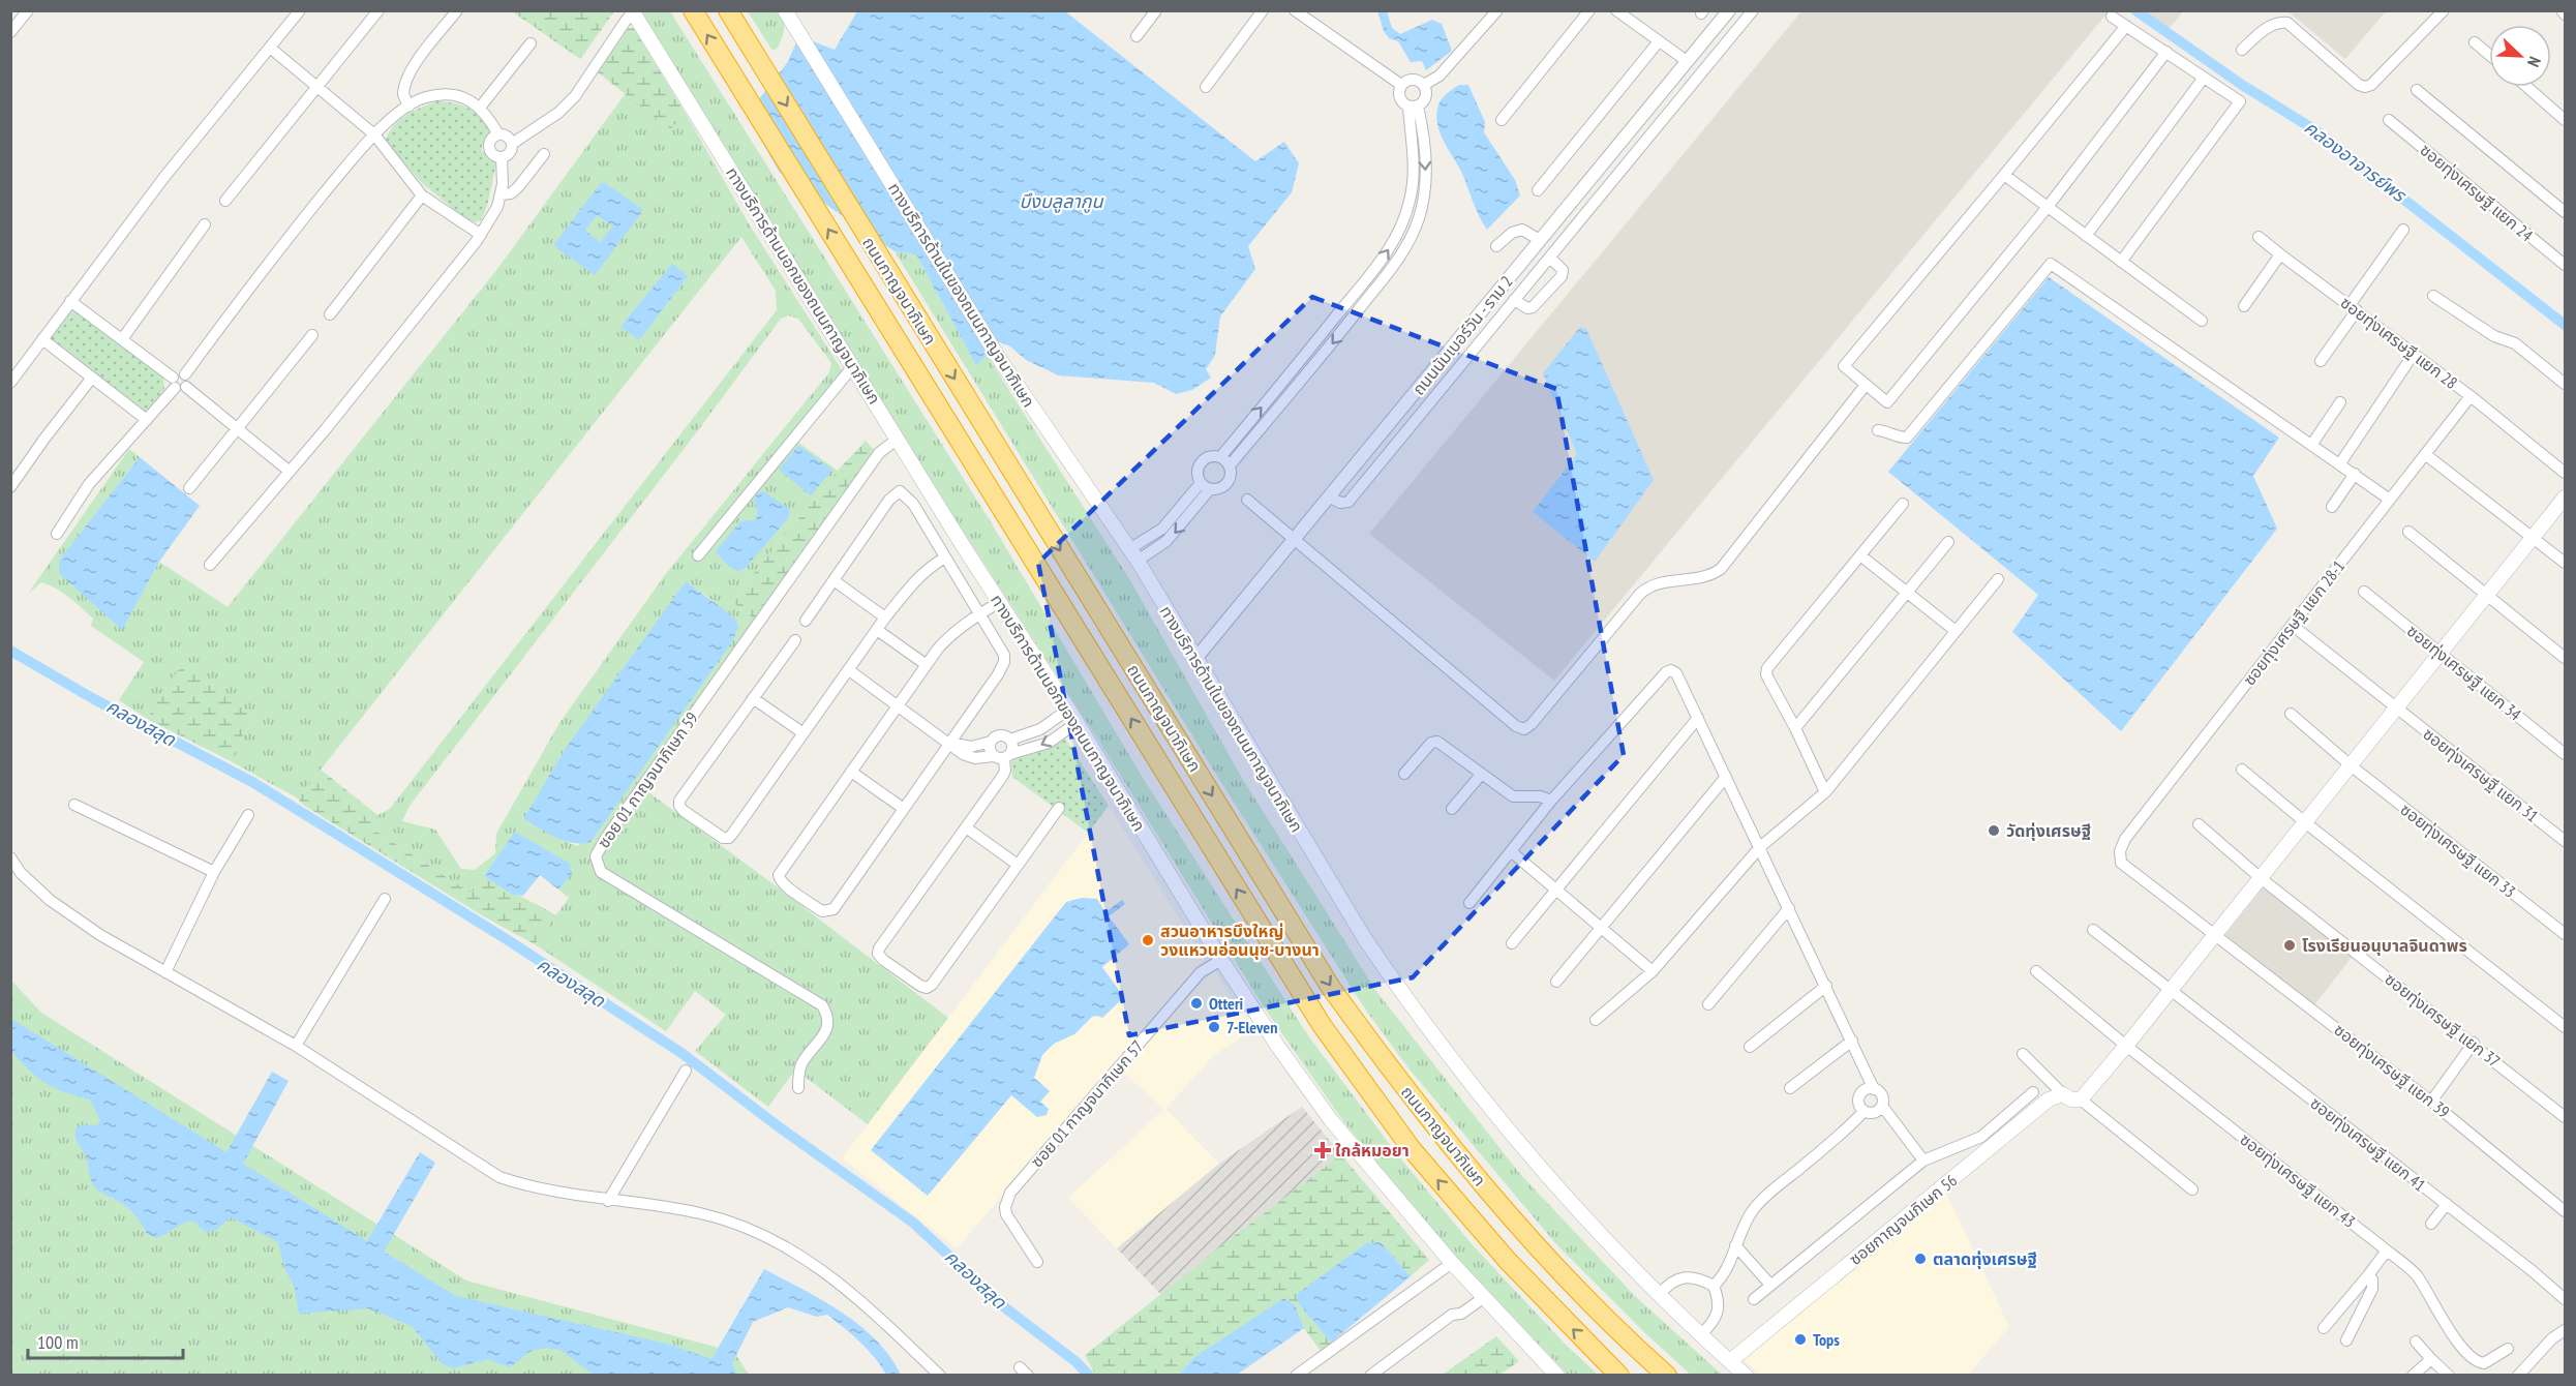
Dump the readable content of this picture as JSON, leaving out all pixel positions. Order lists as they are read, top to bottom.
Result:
{
  "streets": {
    "highway": ["ถนนกาญจนาภิเษก"],
    "main road": ["ทางบริการด้านนอกของถนนกาญจนาภิเษก", "ทางบริการด้านในของถนนกาญจนาภิเษก", "ซอยกาญจนภิเษก 56"],
    "street": [
      "ซอยทุ่งเศรษฐี แยก 24",
      "ถนนนัมเบอร์วัน - ราม 2",
      "ซอยทุ่งเศรษฐี แยก 28",
      "ซอยทุ่งเศรษฐี แยก 28-1",
      "ซอยทุ่งเศรษฐี แยก 34",
      "ซอยทุ่งเศรษฐี แยก 31",
      "ซอย 01 กาญจนาภิเษก 59",
      "ซอยทุ่งเศรษฐี แยก 33",
      "ซอยทุ่งเศรษฐี แยก 37",
      "ซอยทุ่งเศรษฐี แยก 39",
      "ซอย 01 กาญจนากิเษก 57",
      "ซอยทุ่งเศรษฐี แยก 41",
      "ซอยทุ่งเศรษฐี แยก 43"
    ]
  },
  "crossings": [
    ["ทางบริการด้านนอกของถนนกาญจนาภิเษก", "ซอย 01 กาญจนาภิเษก 59"],
    ["ทางบริการด้านนอกของถนนกาญจนาภิเษก", "ซอย 01 กาญจนากิเษก 57"],
    ["ทางบริการด้านในของถนนกาญจนาภิเษก", "ถนนนัมเบอร์วัน - ราม 2"],
    ["ทางบริการด้านในของถนนกาญจนาภิเษก", "ซอยกาญจนภิเษก 56"],
    ["ซอยทุ่งเศรษฐี แยก 28", "ซอยทุ่งเศรษฐี แยก 28-1"],
    ["ซอยทุ่งเศรษฐี แยก 28-1", "ซอยทุ่งเศรษฐี แยก 31"],
    ["ซอยทุ่งเศรษฐี แยก 28-1", "ซอยทุ่งเศรษฐี แยก 39"]
  ],
  "water": ["คลองอาจารย์พร", "บึงบลูลากูน", "คลองสลุด"],
  "places": {
    "other": [
      "วัดทุ่งเศรษฐี",
      "สวนอาหารบึงใหญ่ วงแหวนอ่อนนุช-บางนา",
      "โรงเรียนอนุบาลจินดาพร",
      "Otteri",
      "7-Eleven",
      "ตลาดทุ่งเศรษฐี",
      "Tops"
    ],
    "health": ["ใกล้หมอยา"]
  },
  "scale_bar": "100 m",
  "north": "bottom right"
}
